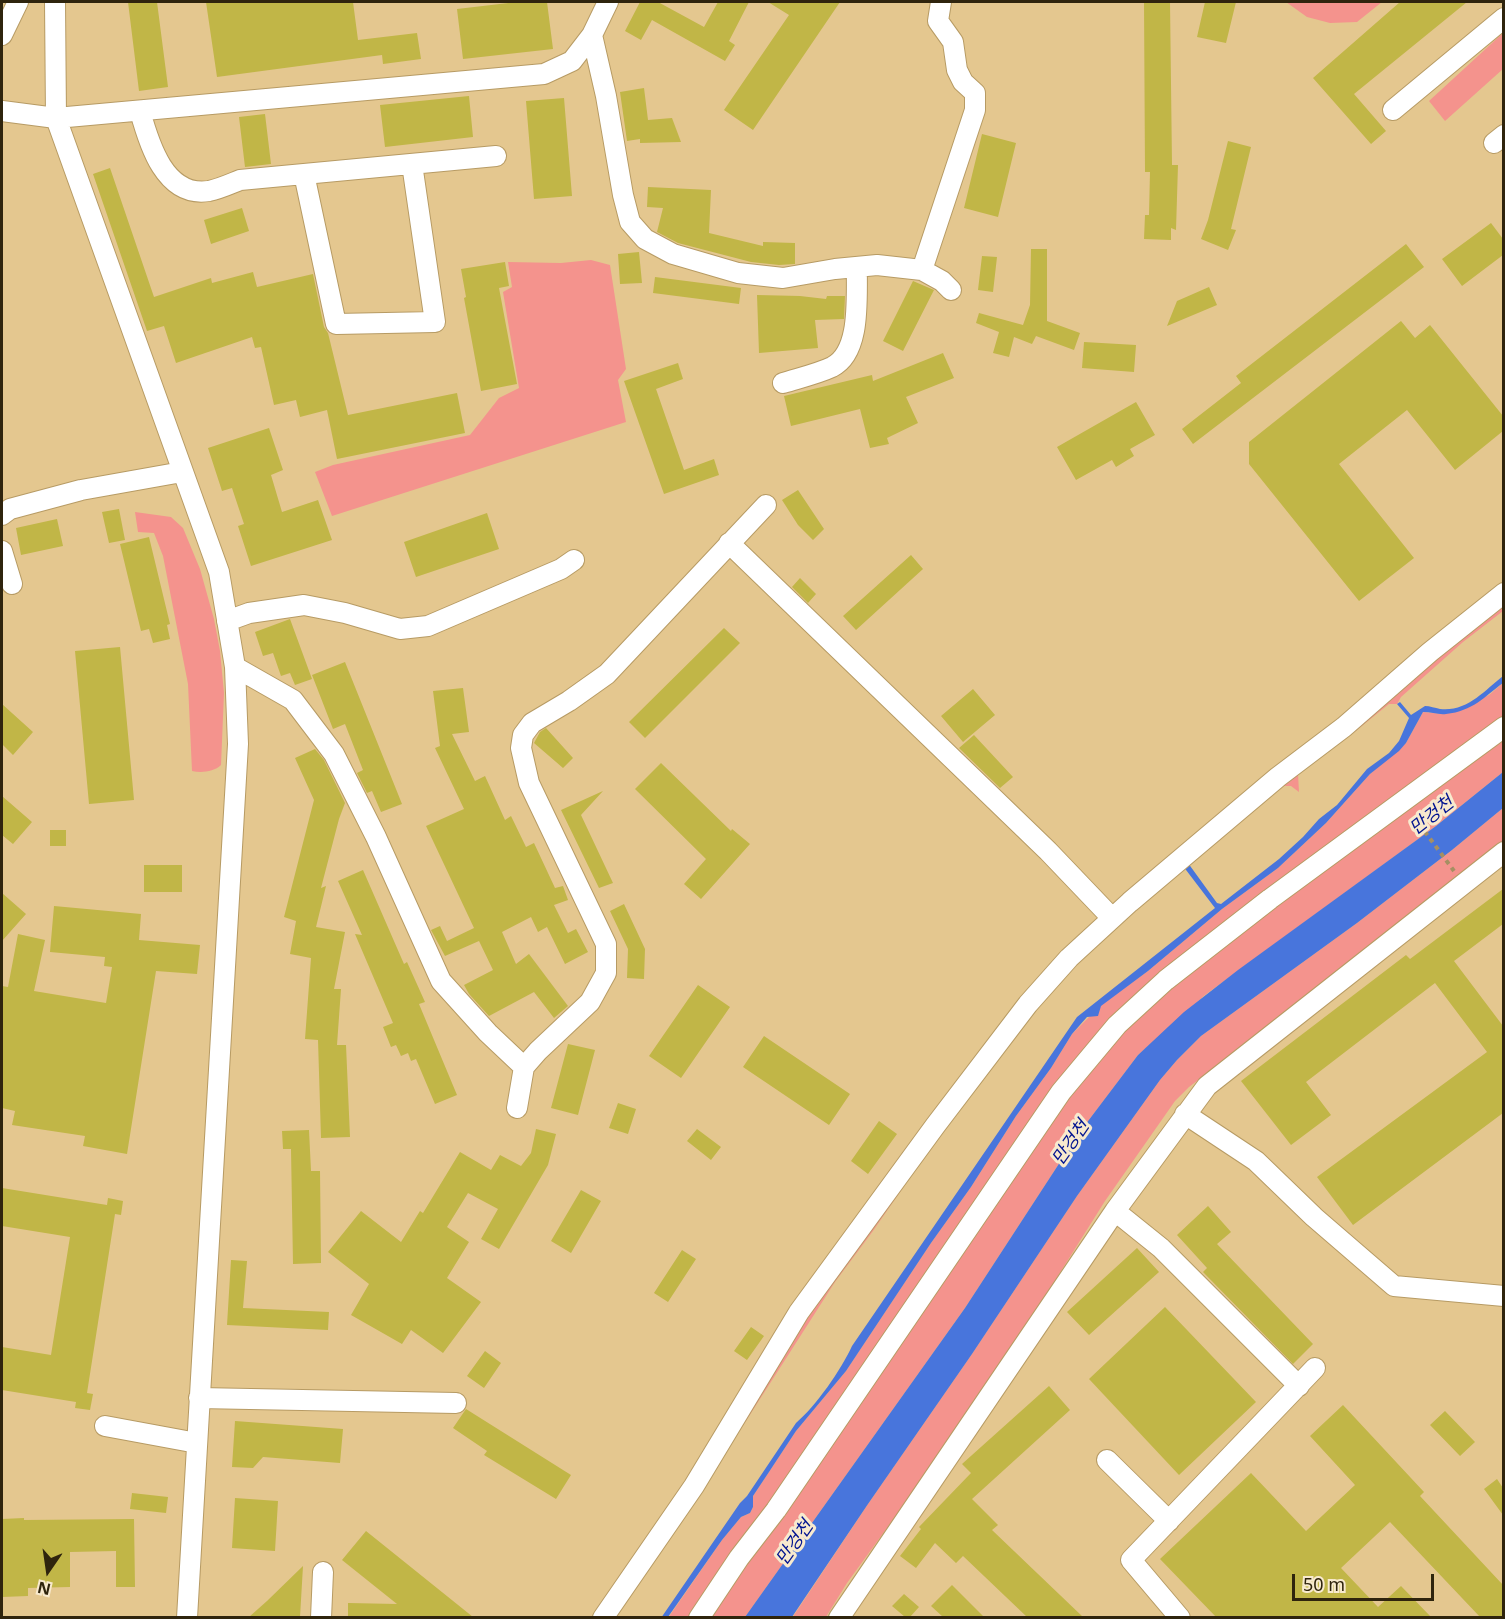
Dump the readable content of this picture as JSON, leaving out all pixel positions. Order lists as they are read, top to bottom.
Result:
{
  "water": ["만겅천"],
  "scale_bar": "50 m",
  "north": "bottom"
}
